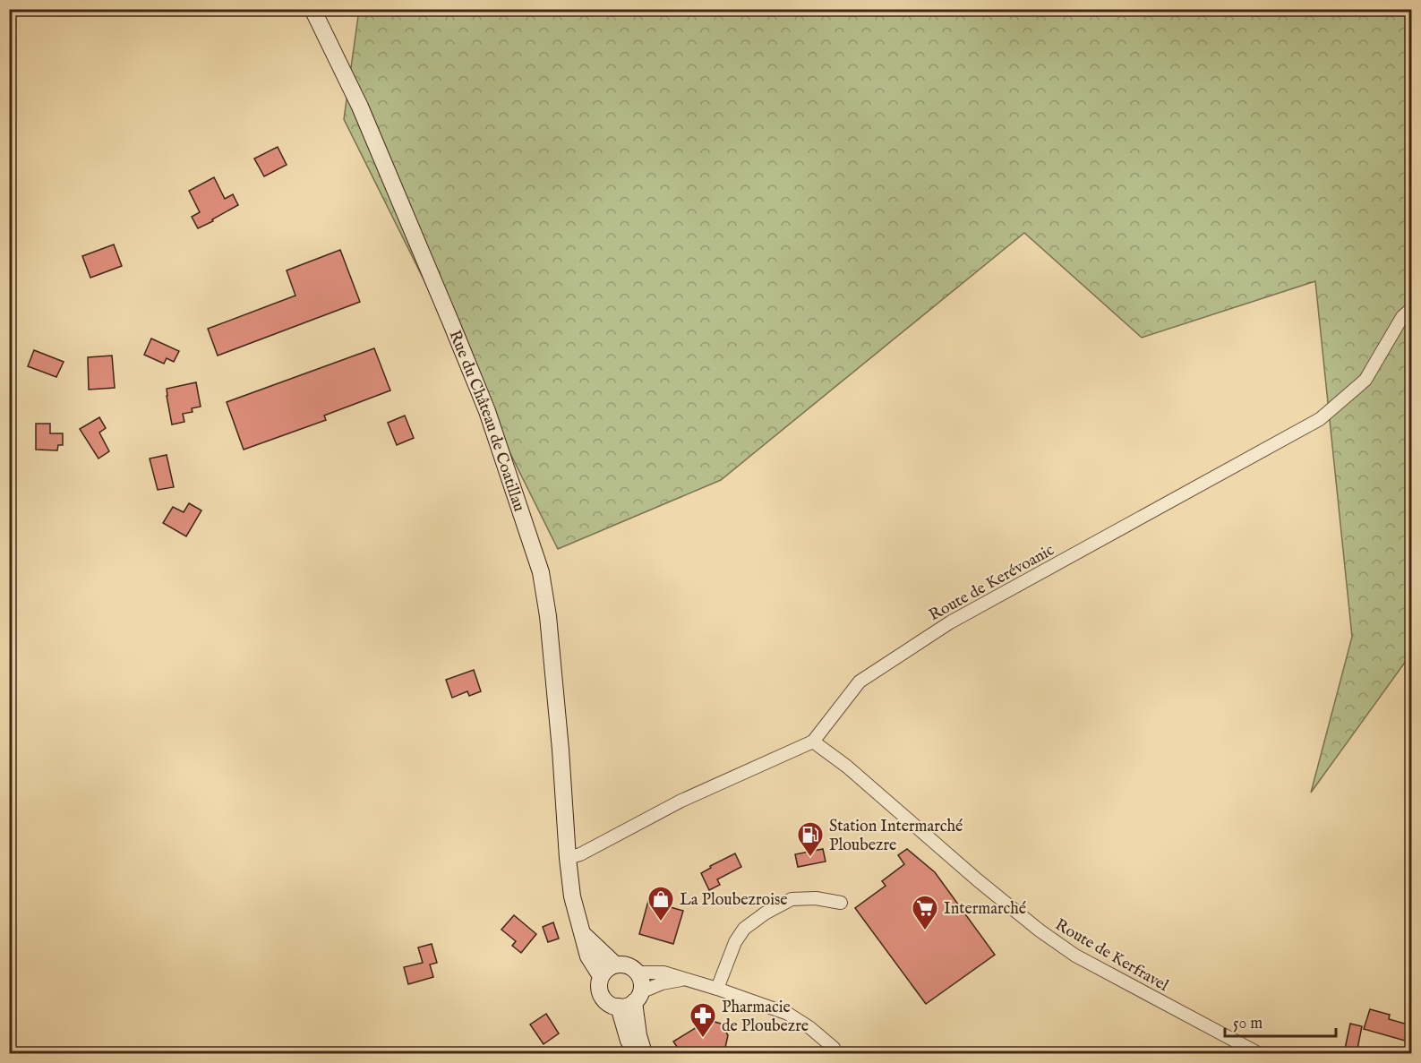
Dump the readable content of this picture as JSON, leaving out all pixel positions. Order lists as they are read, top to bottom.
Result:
{
  "streets": {
    "main road": ["Rue du Château de Coatillau"],
    "street": ["Route de Kerévoanic", "Route de Kerfravel"]
  },
  "crossings": [
    ["Rue du Château de Coatillau", "Route de Kerévoanic"],
    ["Route de Kerévoanic", "Route de Kerfravel"]
  ],
  "places": {
    "fuel station": ["Station Intermarché Ploubezre"],
    "shop": ["La Ploubezroise"],
    "supermarket": ["Intermarché"],
    "pharmacy": ["Pharmacie de Ploubezre"]
  },
  "scale_bar": "50 m"
}
